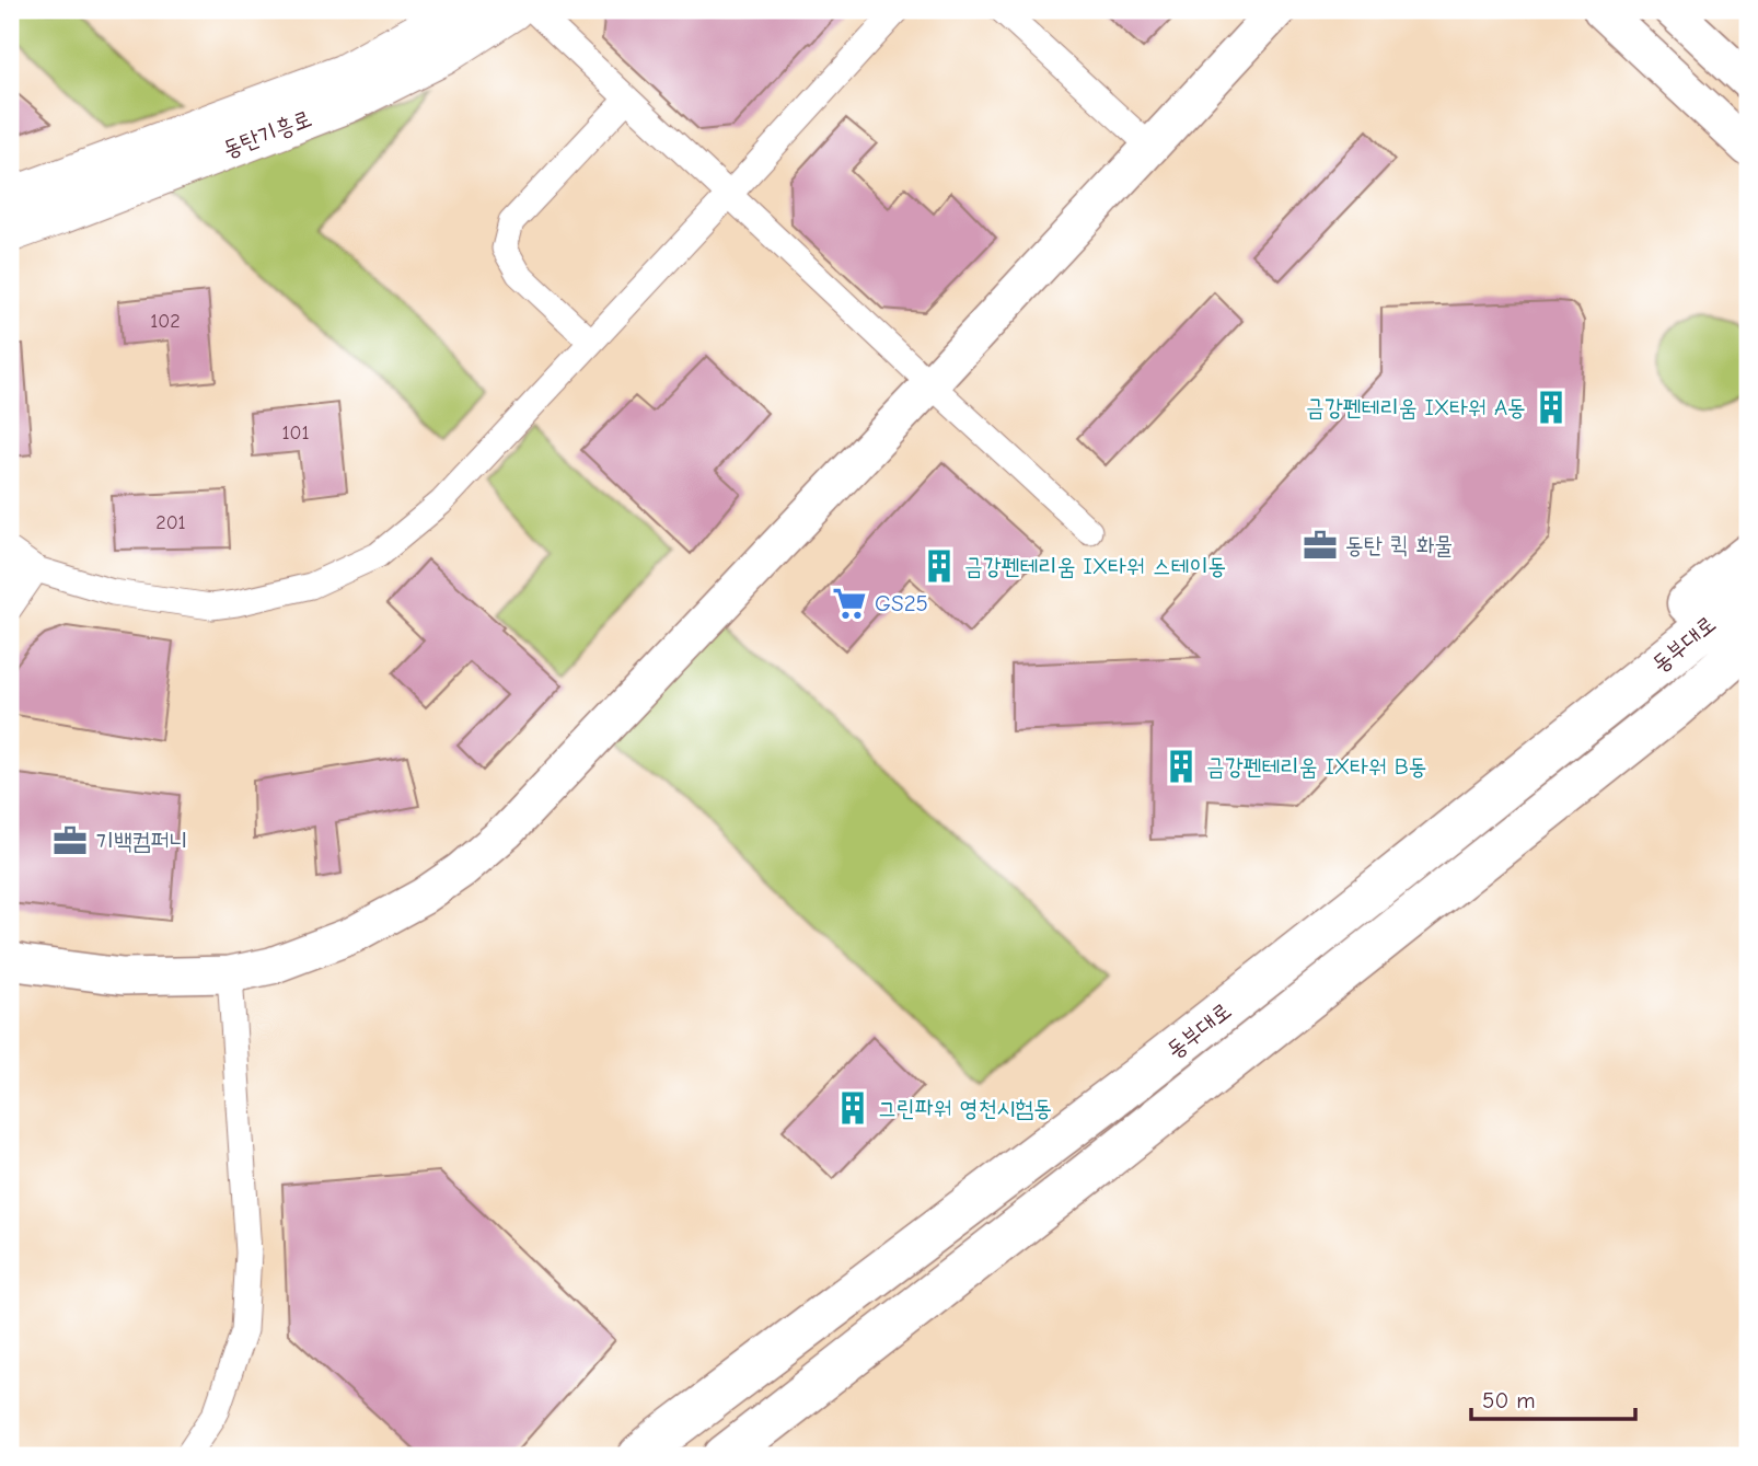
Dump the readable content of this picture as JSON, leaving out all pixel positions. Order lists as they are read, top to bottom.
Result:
{
  "streets": {
    "highway": ["동부대로"],
    "main road": ["동탄기흥로"]
  },
  "places": {
    "building": [
      "금강펜테리움 IX타워 A동",
      "금강펜테리움 IX타워 스테이동",
      "금강펜테리움 IX타워 B동",
      "그린파워 영천시험동"
    ],
    "office": ["동탄 퀵 화물", "기백컴퍼니"],
    "supermarket": ["GS25"]
  },
  "house_numbers": ["102", "101", "201"],
  "scale_bar": "50 m"
}
